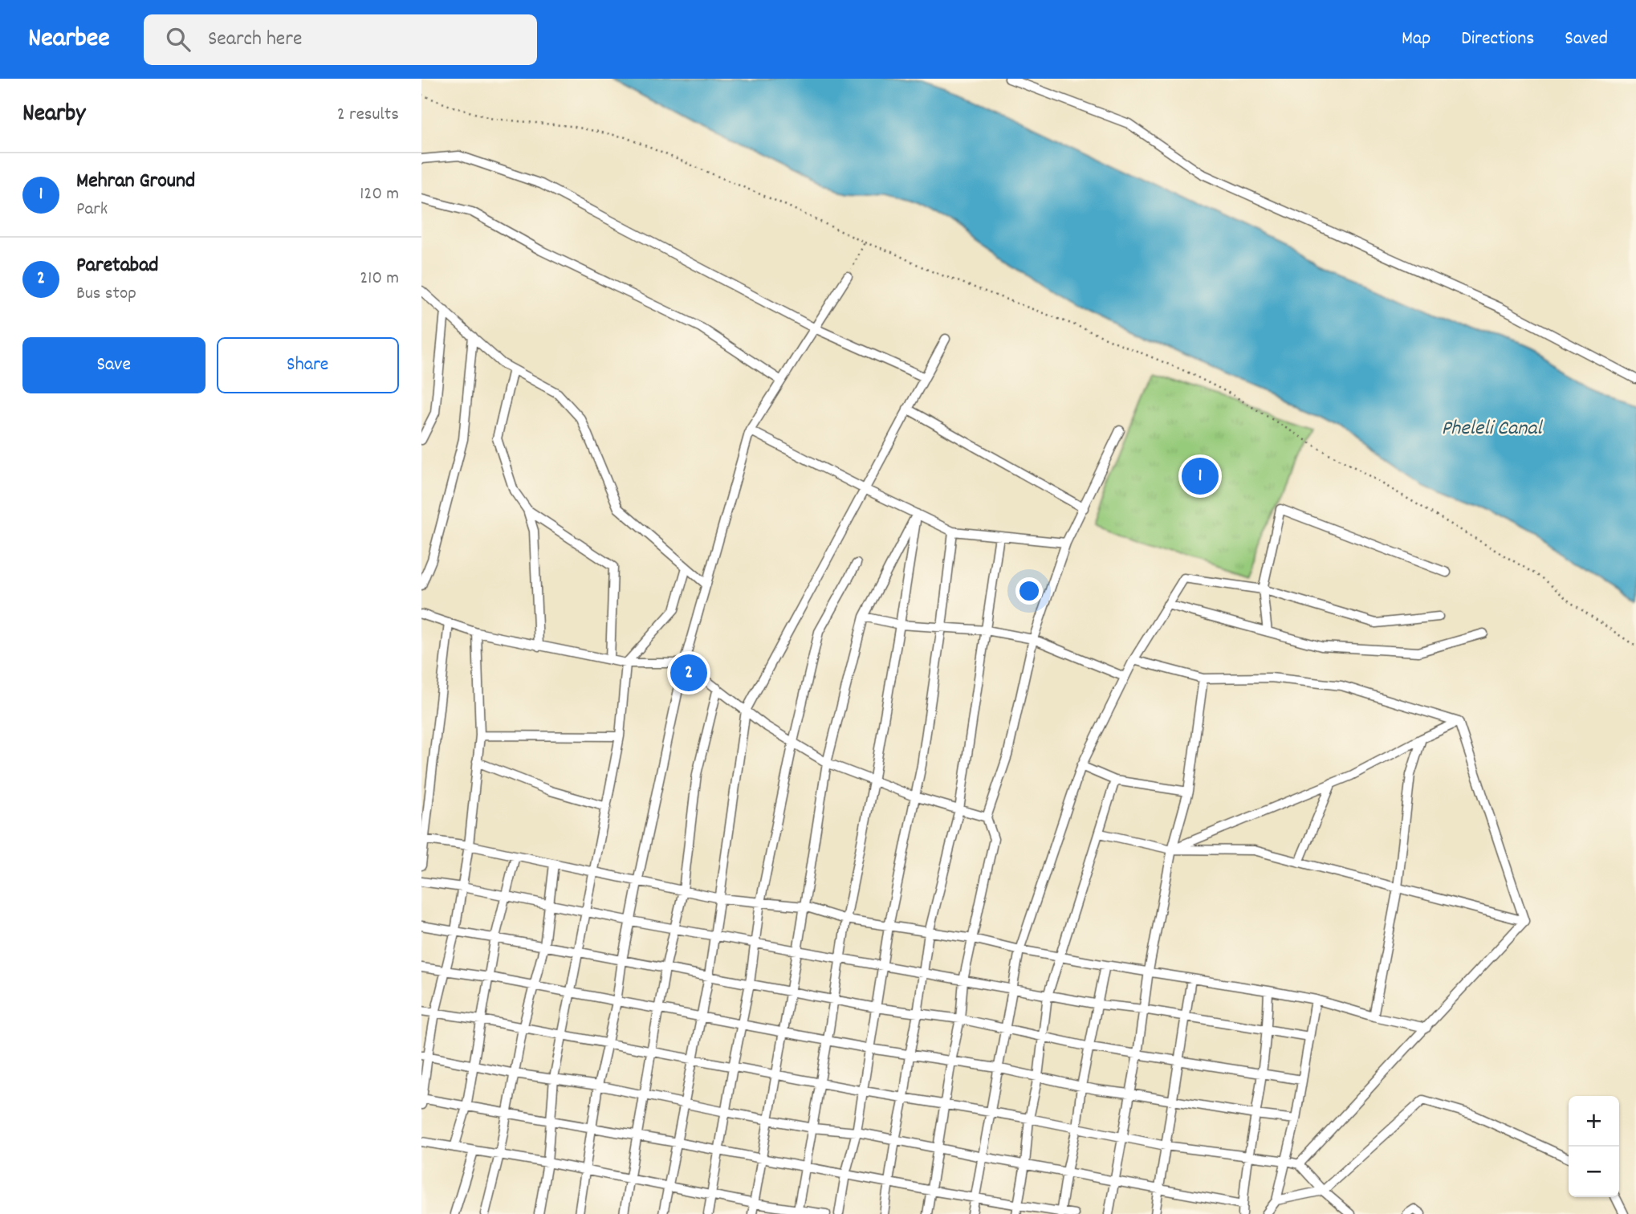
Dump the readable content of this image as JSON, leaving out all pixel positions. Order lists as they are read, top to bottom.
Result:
{
  "water": ["Pheleli Canal"],
  "page": {
    "header": "Nearbee",
    "search": "Search here",
    "nav": ["Map", "Directions", "Saved"],
    "heading": ["Nearby", "2 results"],
    "list": [
      {
        "mark": "1",
        "name": "Mehran Ground",
        "note": "Park",
        "value": "120 m"
      },
      {
        "mark": "2",
        "name": "Paretabad",
        "note": "Bus stop",
        "value": "210 m"
      }
    ],
    "buttons": ["Save", "Share"],
    "pins": ["1", "2"],
    "map_buttons": ["+", "−"]
  }
}
